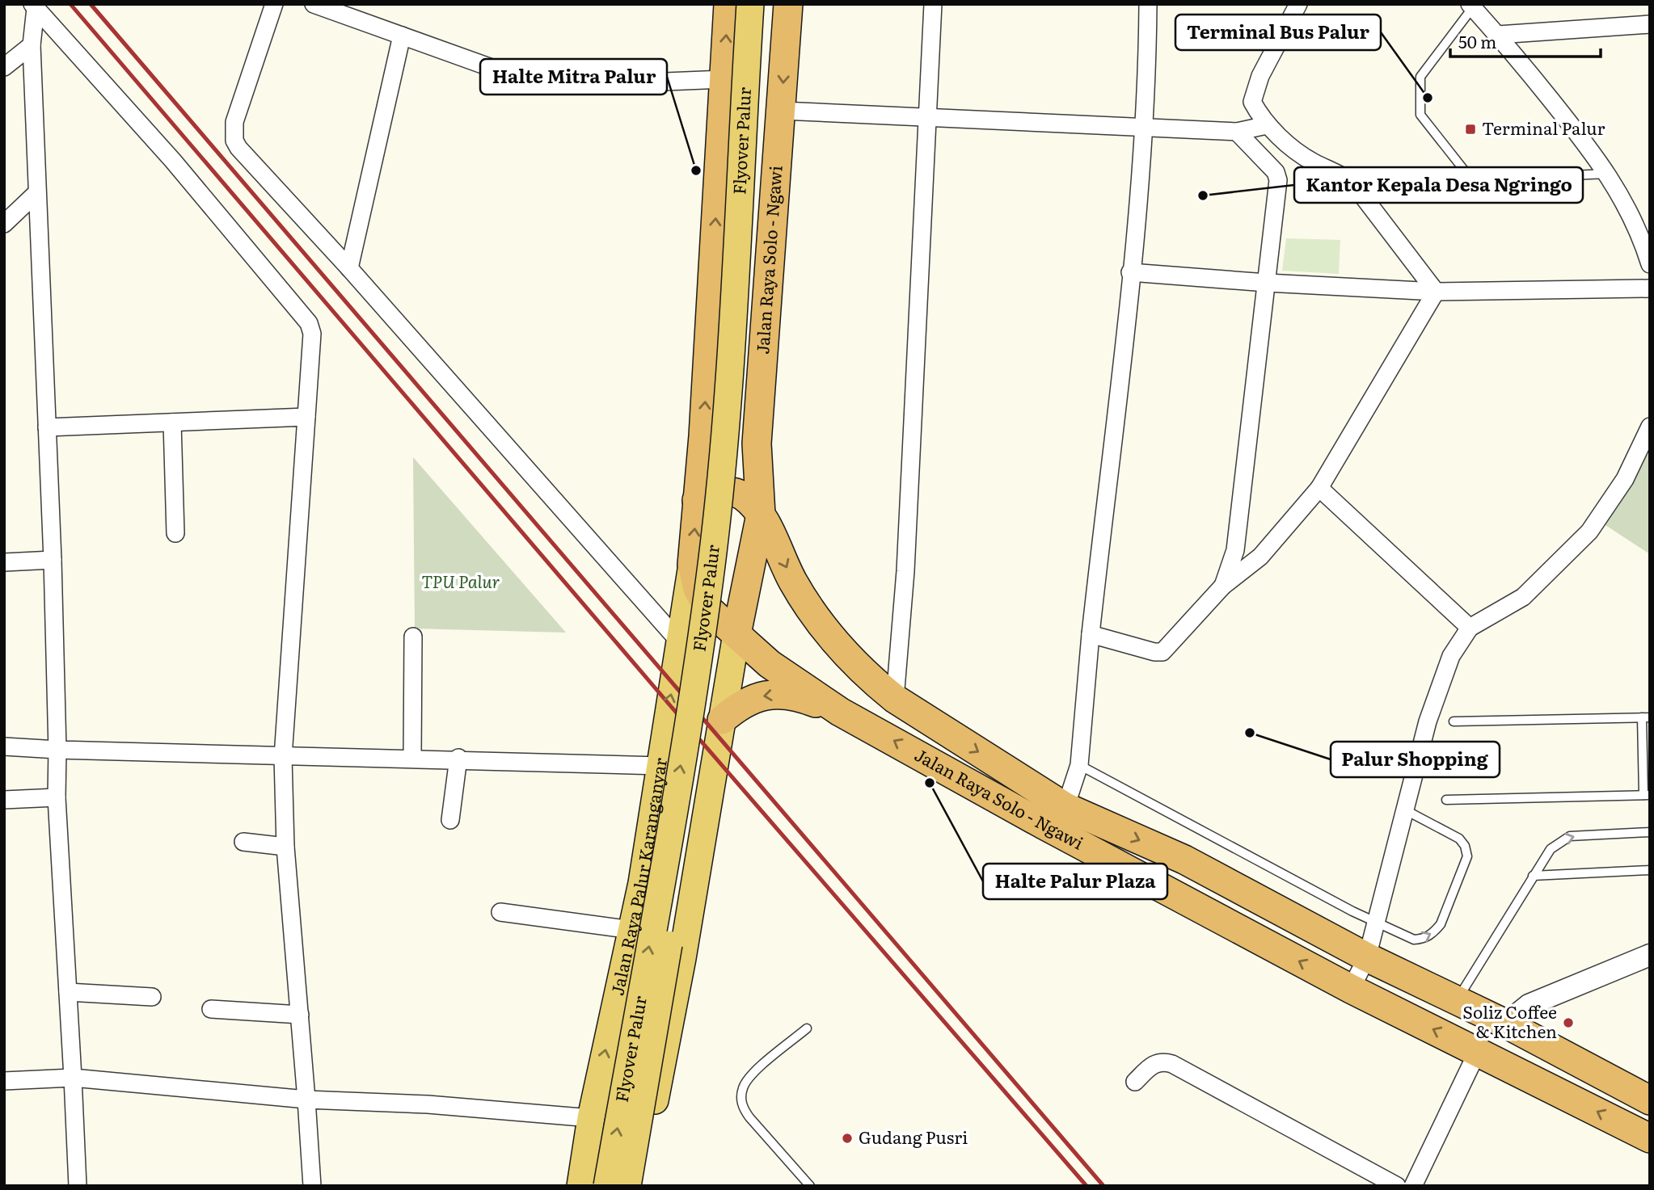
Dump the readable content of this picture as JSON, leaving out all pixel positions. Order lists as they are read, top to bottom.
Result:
{
  "streets": {
    "highway": ["Jalan Raya Solo - Ngawi"],
    "main road": ["Flyover Palur", "Jalan Raya Palur Karanganyar"]
  },
  "crossings": [
    ["Jalan Raya Solo - Ngawi", "Jalan Raya Palur Karanganyar"]
  ],
  "parks": ["TPU Palur"],
  "places": {
    "other": [
      "Terminal Bus Palur",
      "Halte Mitra Palur",
      "Kantor Kepala Desa Ngringo",
      "Palur Shopping",
      "Halte Palur Plaza",
      "Soliz Coffee & Kitchen",
      "Gudang Pusri"
    ],
    "transit": ["Terminal Palur"]
  },
  "scale_bar": "50 m"
}
